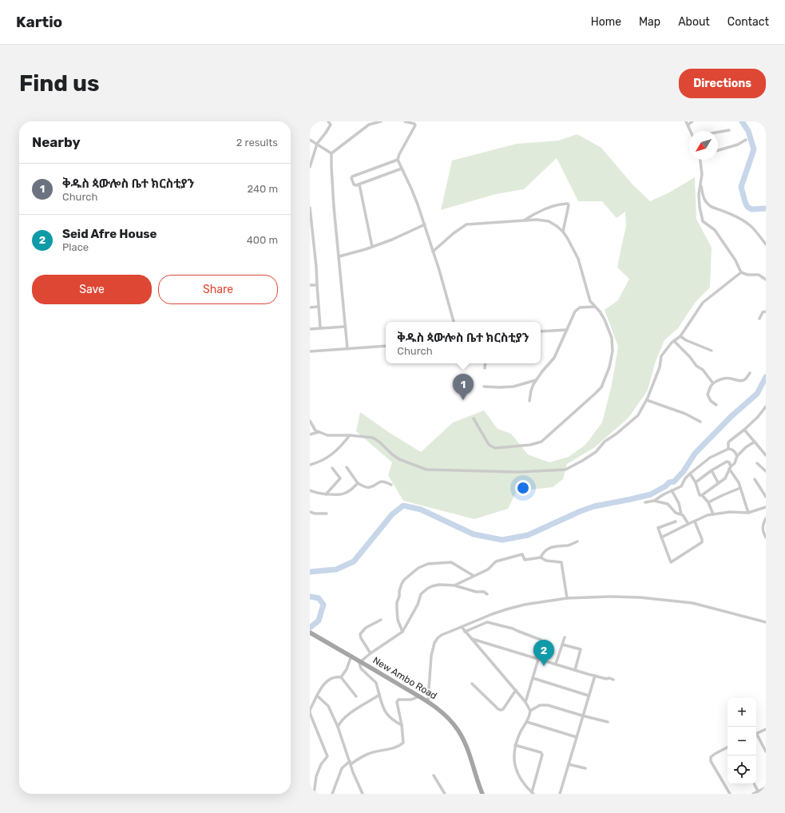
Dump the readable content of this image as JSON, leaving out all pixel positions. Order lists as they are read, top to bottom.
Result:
{
  "streets": {
    "main road": ["New Ambo Road"]
  },
  "north": "bottom left",
  "page": {
    "header": "Kartio",
    "nav": [
      "Home",
      "Map",
      "About",
      "Contact"
    ],
    "buttons": [
      "Directions",
      ["Save", "Share"]
    ],
    "title": "Find us",
    "heading": ["Nearby", "2 results"],
    "list": [
      {
        "mark": "1",
        "name": "ቅዱስ ጳውሎስ ቤተ ክርስቲያን",
        "note": "Church",
        "value": "240 m"
      },
      {
        "mark": "2",
        "name": "Seid Afre House",
        "note": "Place",
        "value": "400 m"
      }
    ],
    "popup": ["ቅዱስ ጳውሎስ ቤተ ክርስቲያን", "Church"],
    "pins": ["1", "2"],
    "map_buttons": ["+", "−"]
  }
}
